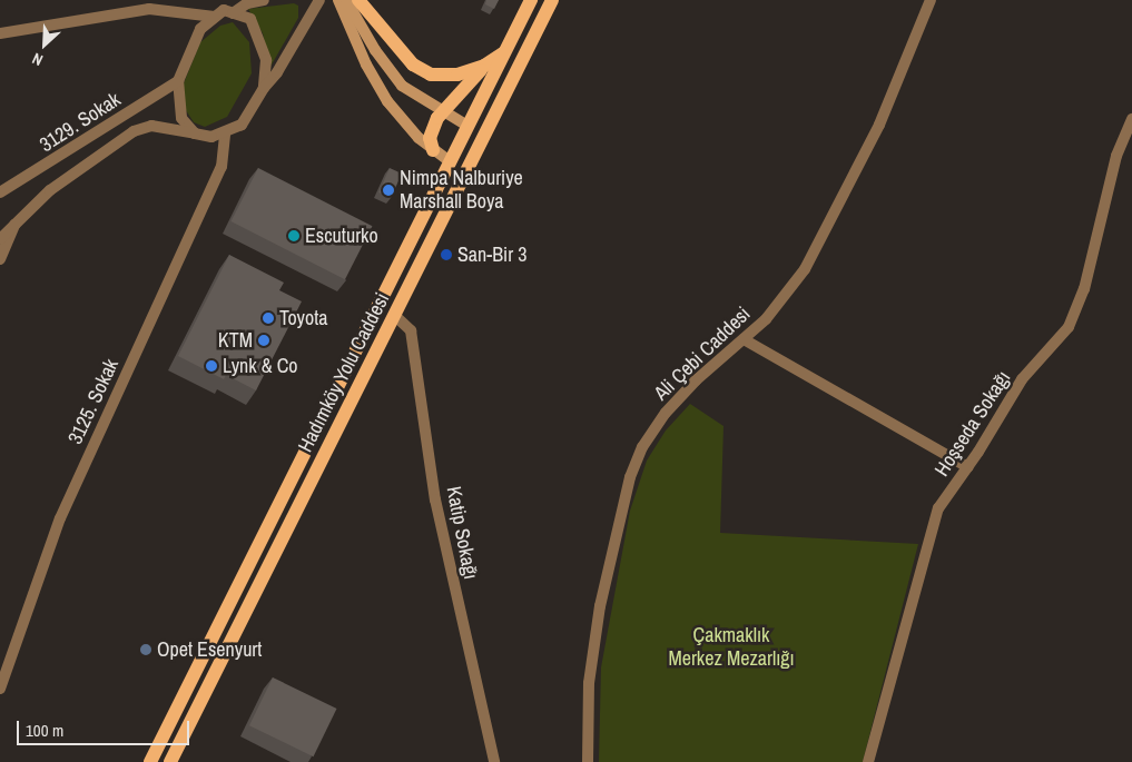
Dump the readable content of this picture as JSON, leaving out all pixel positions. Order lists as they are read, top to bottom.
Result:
{
  "streets": {
    "main road": ["Hadımköy Yolu Caddesi"],
    "street": [
      "3129. Sokak",
      "Ali Çebi Caddesi",
      "3125. Sokak",
      "Hoşseda Sokağı",
      "Katip Sokağı"
    ]
  },
  "crossings": [
    ["3129. Sokak", "3125. Sokak"],
    ["Hadımköy Yolu Caddesi", "Katip Sokağı"]
  ],
  "parks": ["Çakmaklık Merkez Mezarlığı"],
  "places": [
    "Nimpa Nalburiye Marshall Boya",
    "Escuturko",
    "San-Bir 3",
    "Toyota",
    "KTM",
    "Lynk & Co",
    "Opet Esenyurt"
  ],
  "scale_bar": "100 m",
  "north": "bottom left"
}
